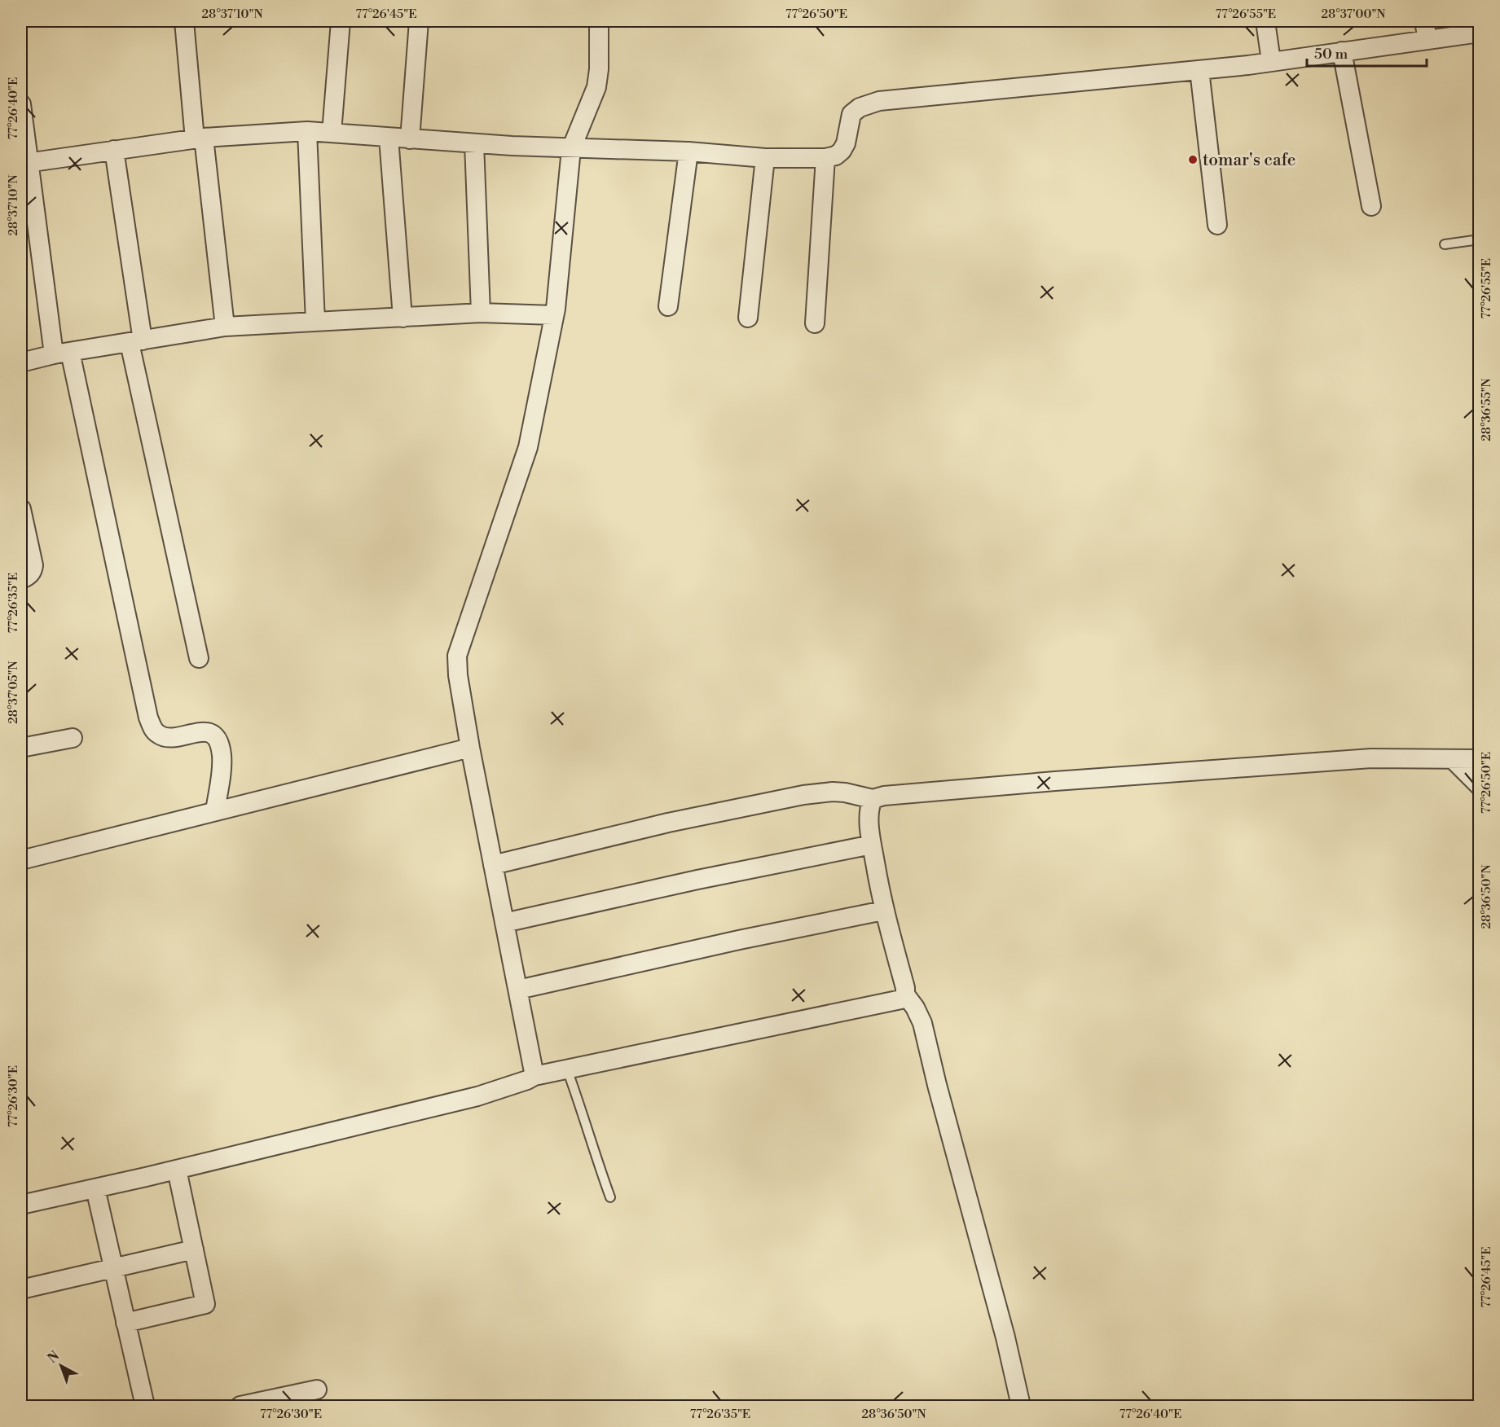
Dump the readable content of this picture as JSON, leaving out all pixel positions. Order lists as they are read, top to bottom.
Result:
{
  "places": ["tomar's cafe"],
  "scale_bar": "50 m",
  "north": "top left",
  "coordinates": [
    "28°37'10\"N",
    "77°26'45\"E",
    "77°26'50\"E",
    "77°26'55\"E",
    "28°37'00\"N",
    "77°26'40\"E",
    "28°36'55\"N",
    "77°26'35\"E",
    "28°37'05\"N",
    "28°36'50\"N",
    "77°26'30\"E"
  ]
}
